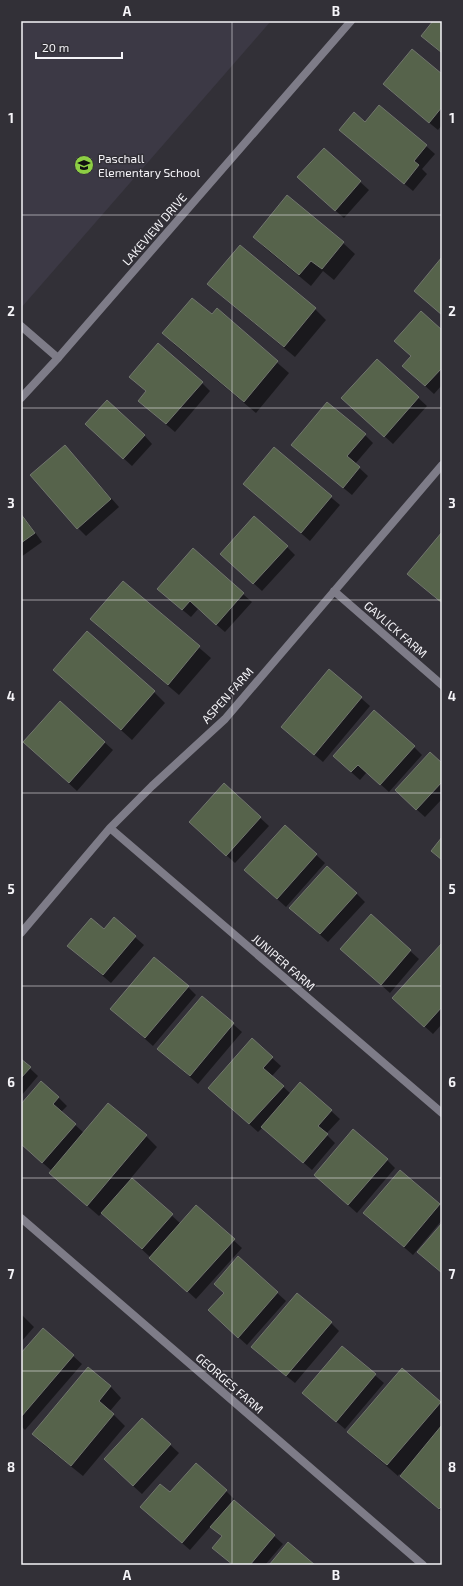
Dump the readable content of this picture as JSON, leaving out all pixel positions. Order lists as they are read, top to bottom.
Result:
{
  "streets": {
    "street": [
      "LAKEVIEW DRIVE",
      "GAVLICK FARM",
      "ASPEN FARM",
      "JUNIPER FARM",
      "GEORGES FARM"
    ]
  },
  "crossings": [
    ["GAVLICK FARM", "ASPEN FARM"],
    ["ASPEN FARM", "JUNIPER FARM"]
  ],
  "places": {
    "school or university": ["Paschall Elementary School"]
  },
  "scale_bar": "20 m",
  "grid": {
    "columns": ["A", "B"],
    "rows": [
      "1",
      "2",
      "3",
      "4",
      "5",
      "6",
      "7",
      "8"
    ]
  }
}
